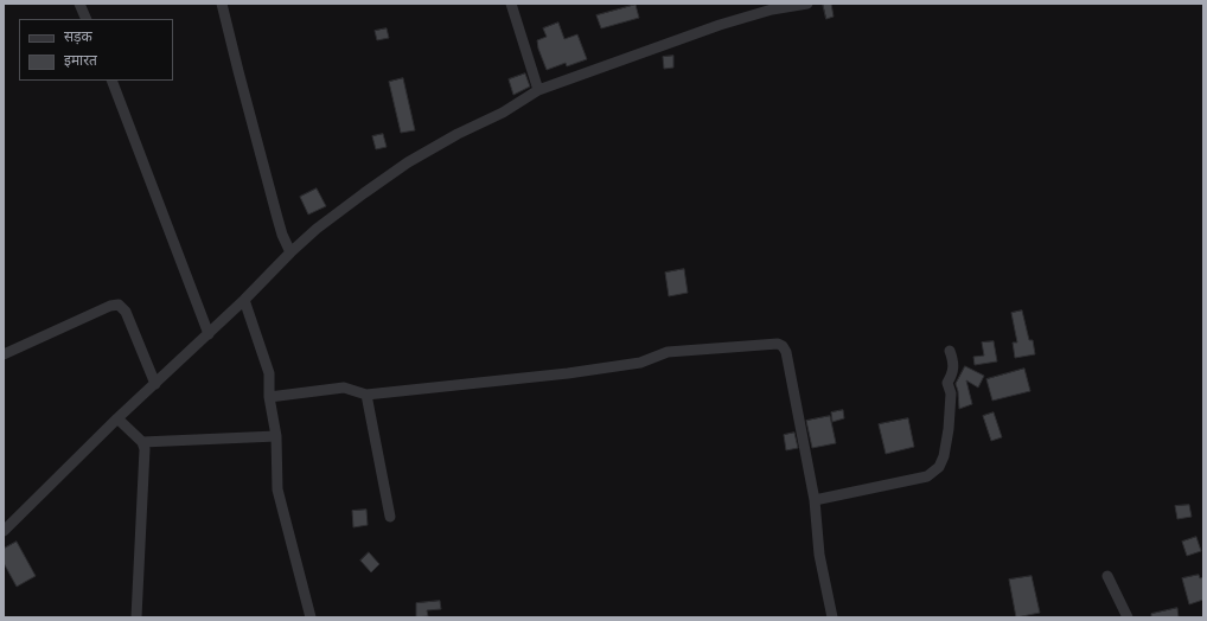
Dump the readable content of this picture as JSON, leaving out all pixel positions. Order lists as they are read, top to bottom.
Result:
{
  "legend": ["सड़क", "इमारत"]
}
